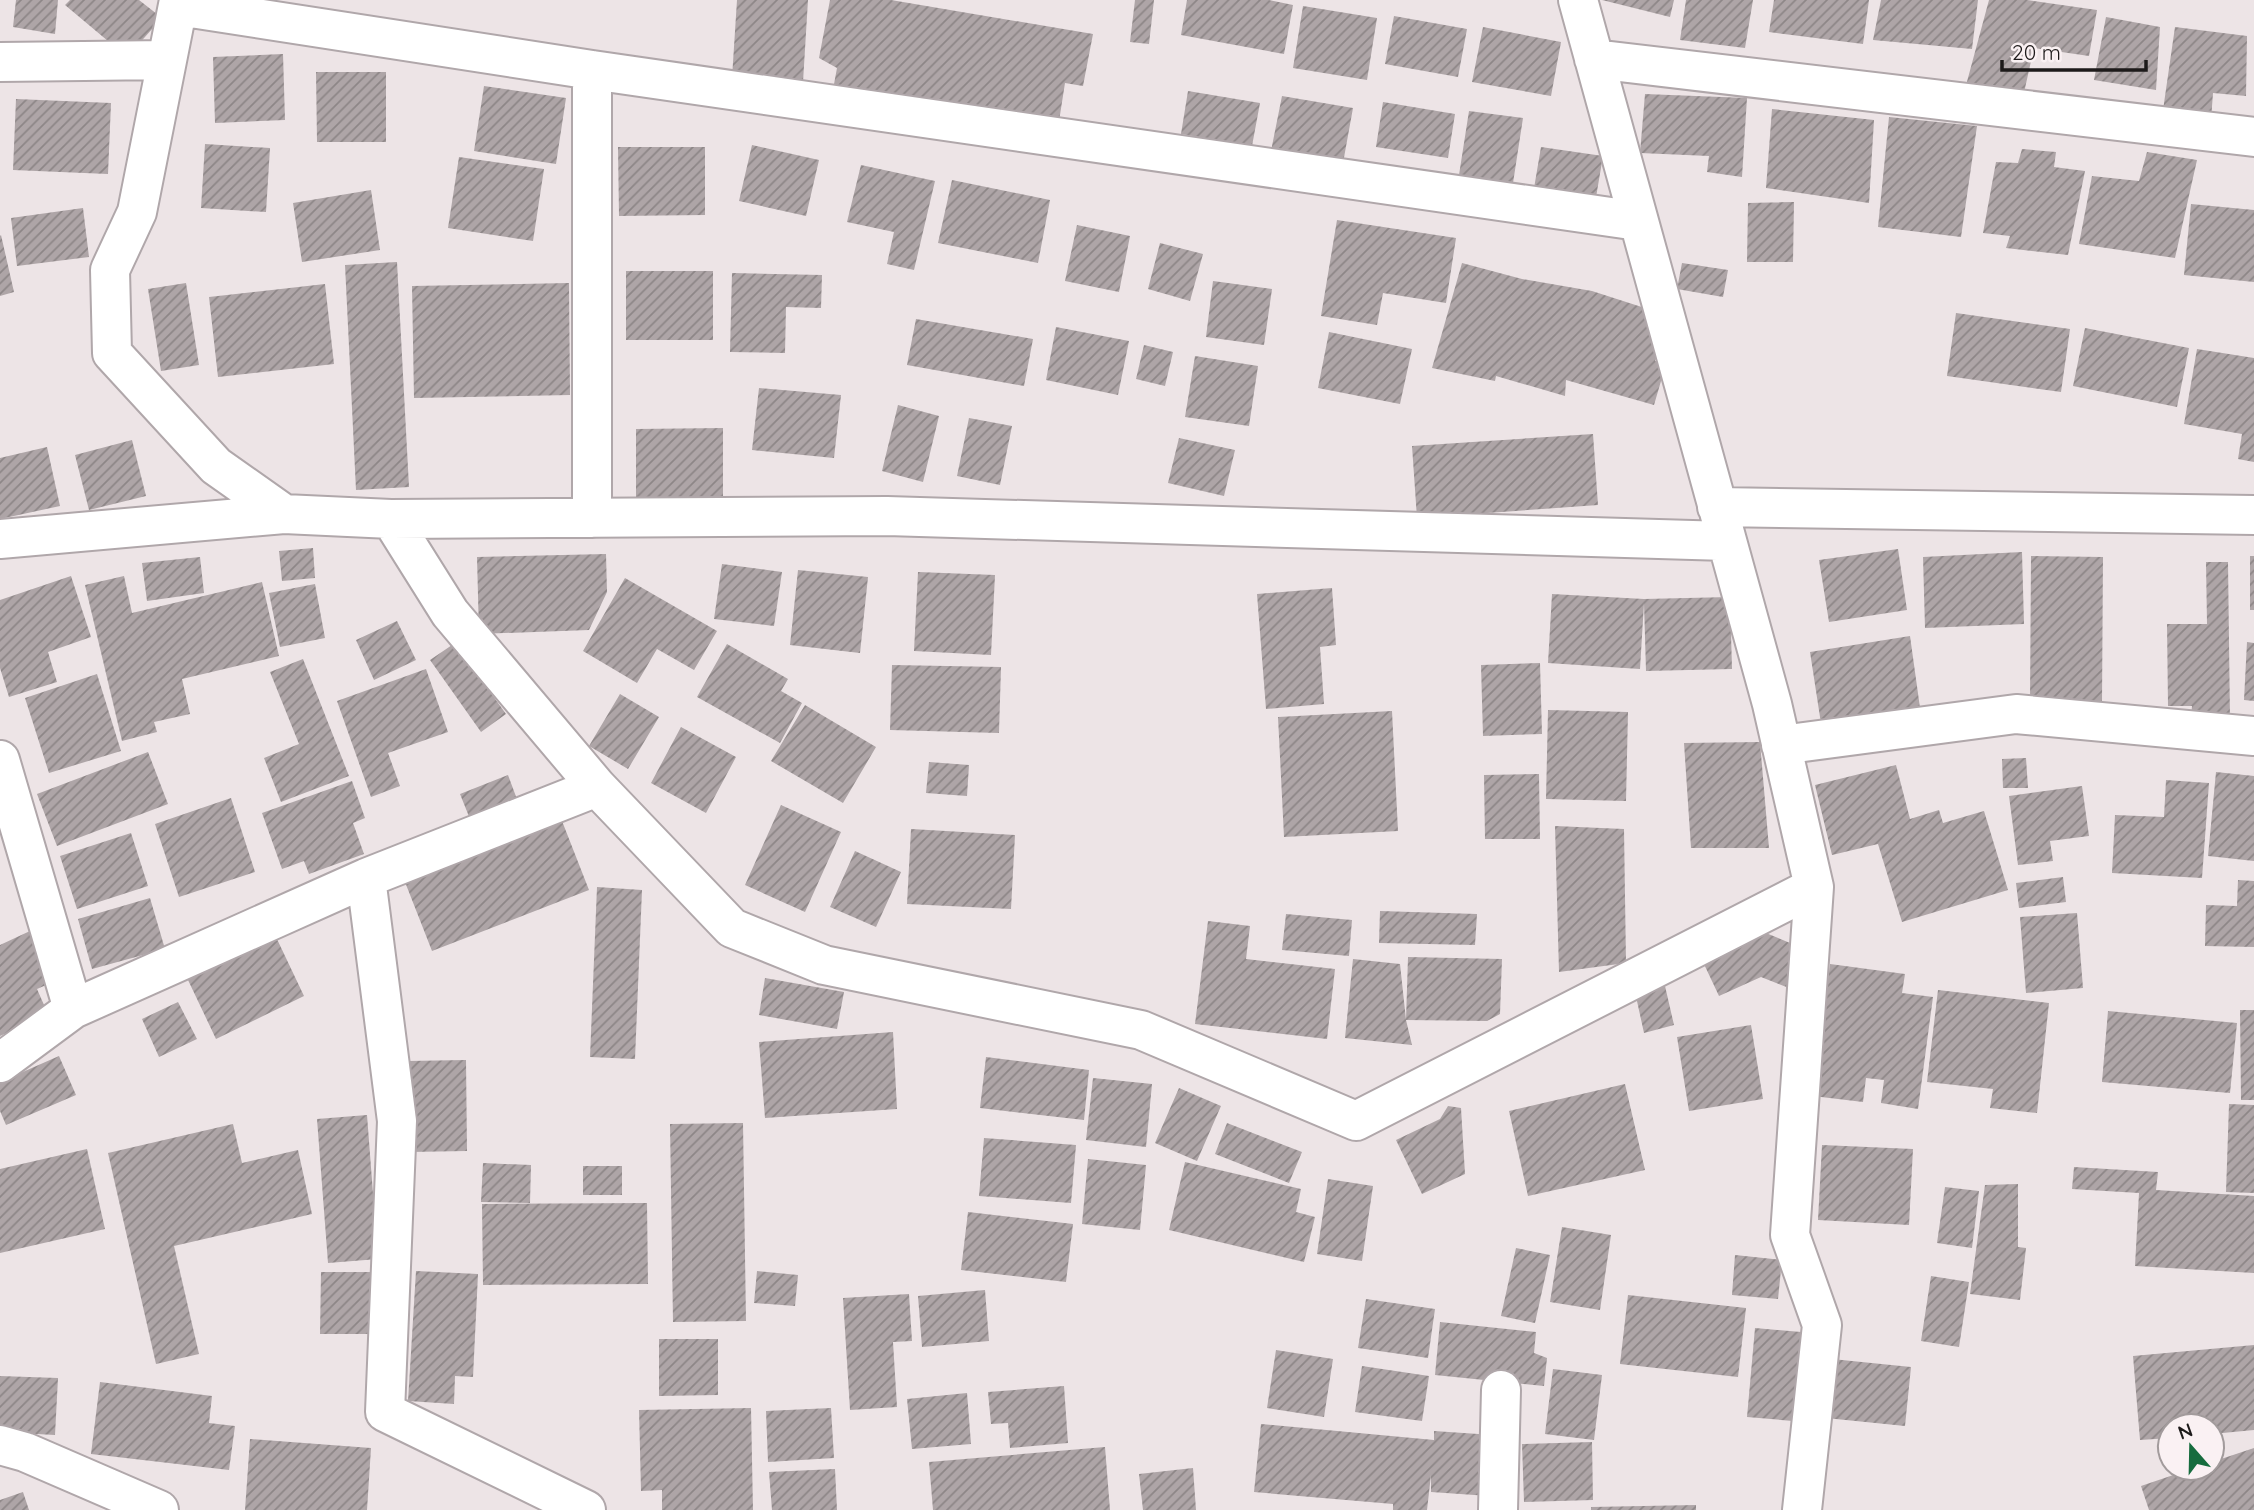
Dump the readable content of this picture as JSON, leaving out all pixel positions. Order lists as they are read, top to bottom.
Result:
{
  "scale_bar": "20 m",
  "north": "top"
}
